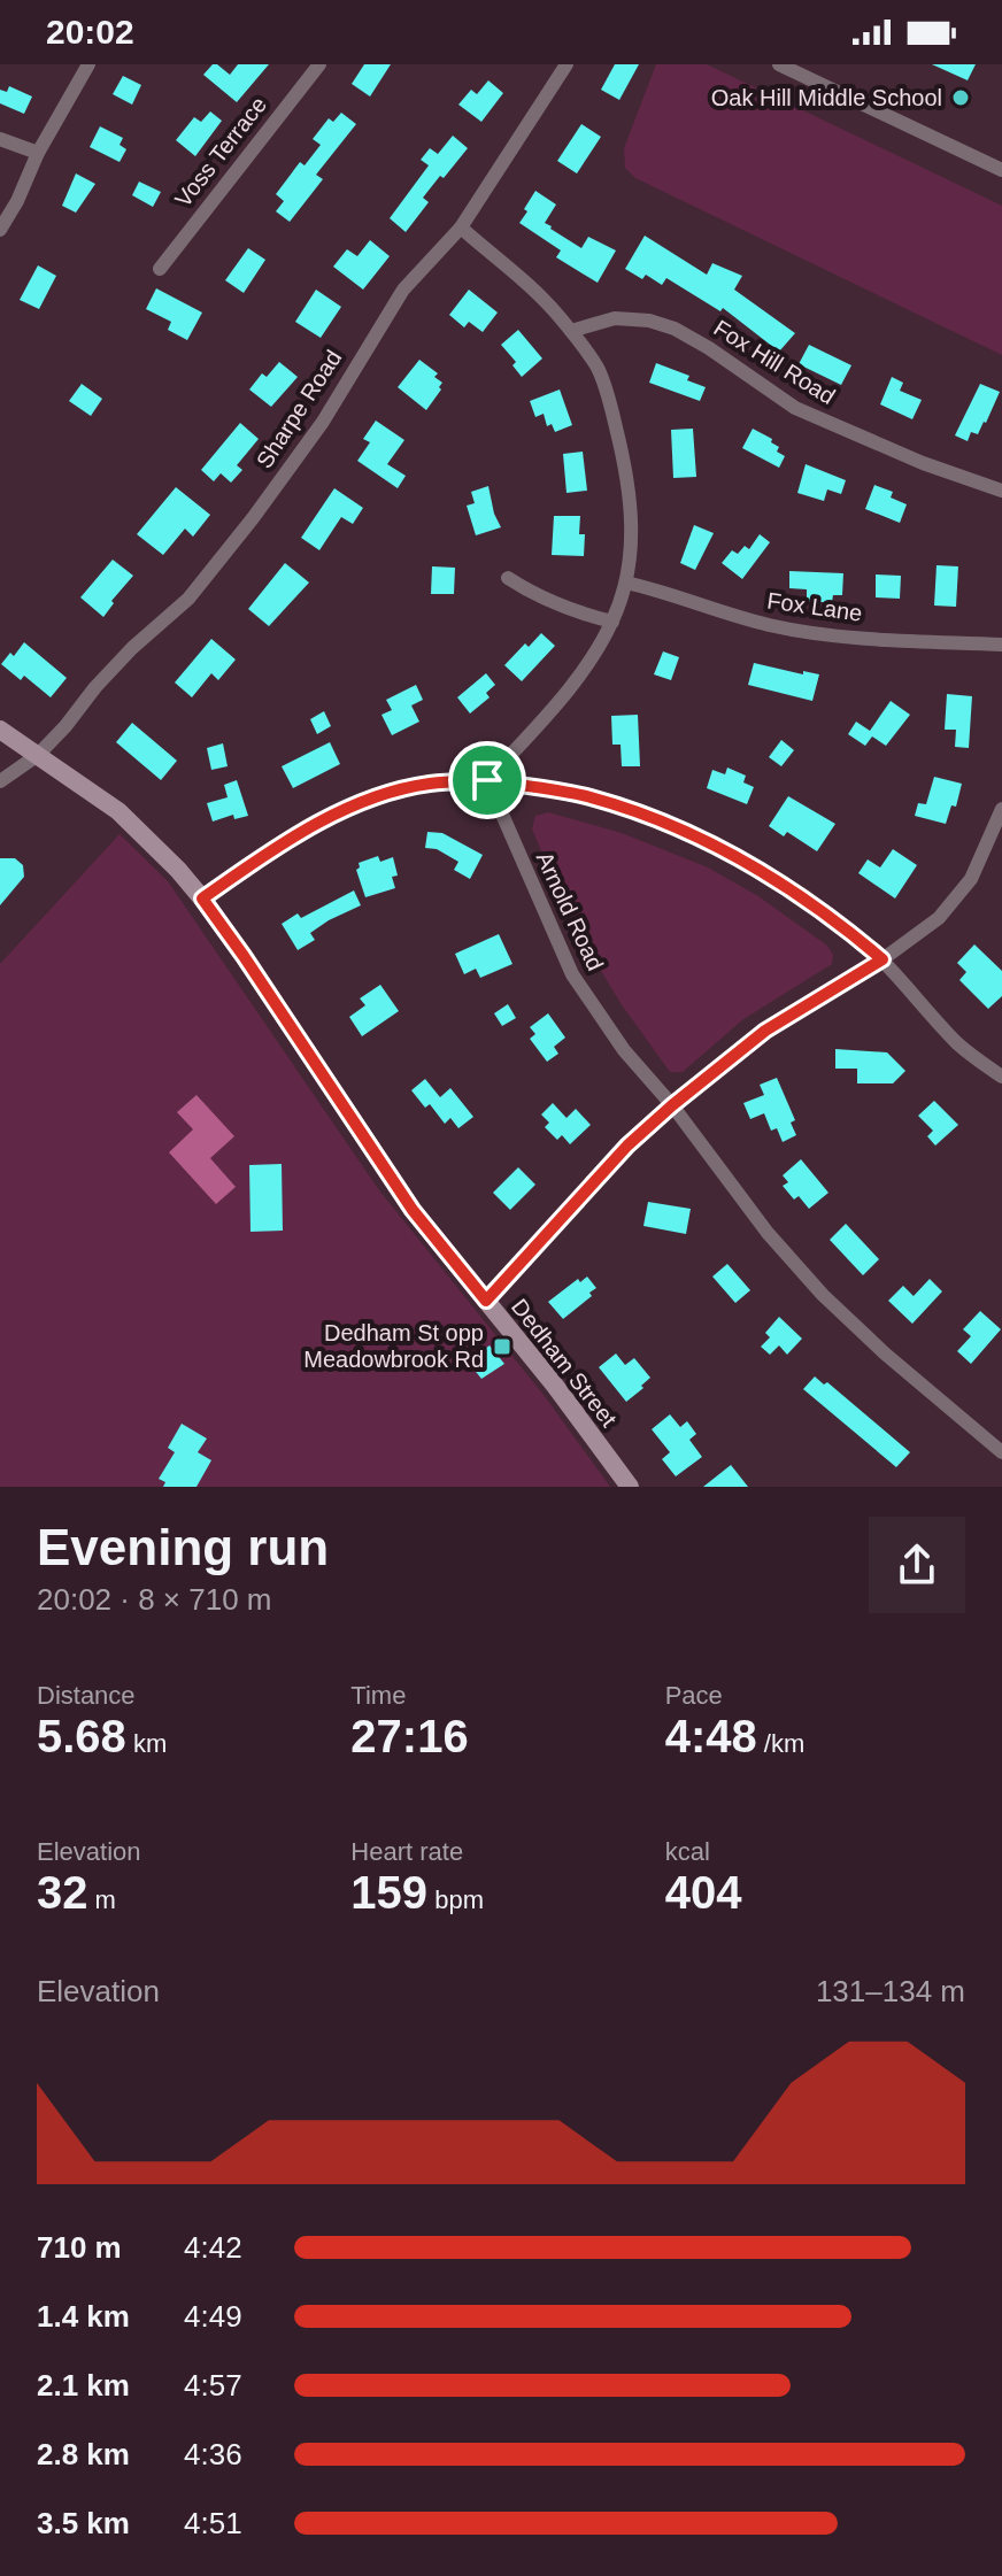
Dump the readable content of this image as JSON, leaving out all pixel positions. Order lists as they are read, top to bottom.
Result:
{
  "streets": {
    "main road": ["Dedham Street"],
    "street": [
      "Voss Terrace",
      "Fox Hill Road",
      "Sharpe Road",
      "Fox Lane",
      "Arnold Road"
    ]
  },
  "crossings": [
    ["Sharpe Road", "Dedham Street"]
  ],
  "places": {
    "other": ["Oak Hill Middle School"],
    "transit": ["Dedham St opp Meadowbrook Rd"]
  },
  "page": {
    "status": "20:02",
    "heading": ["Evening run", "20:02 · 8 × 710 m"],
    "stats": [
      ["Distance", "5.68 km"],
      ["Time", "27:16"],
      ["Pace", "4:48 /km"],
      ["Elevation", "32 m"],
      ["Heart rate", "159 bpm"],
      ["kcal", "404"]
    ],
    "chart": ["Elevation", "131–134 m"],
    "list": [
      {
        "name": "710 m",
        "note": "4:42"
      },
      {
        "name": "1.4 km",
        "note": "4:49"
      },
      {
        "name": "2.1 km",
        "note": "4:57"
      },
      {
        "name": "2.8 km",
        "note": "4:36"
      },
      {
        "name": "3.5 km",
        "note": "4:51"
      }
    ]
  }
}
